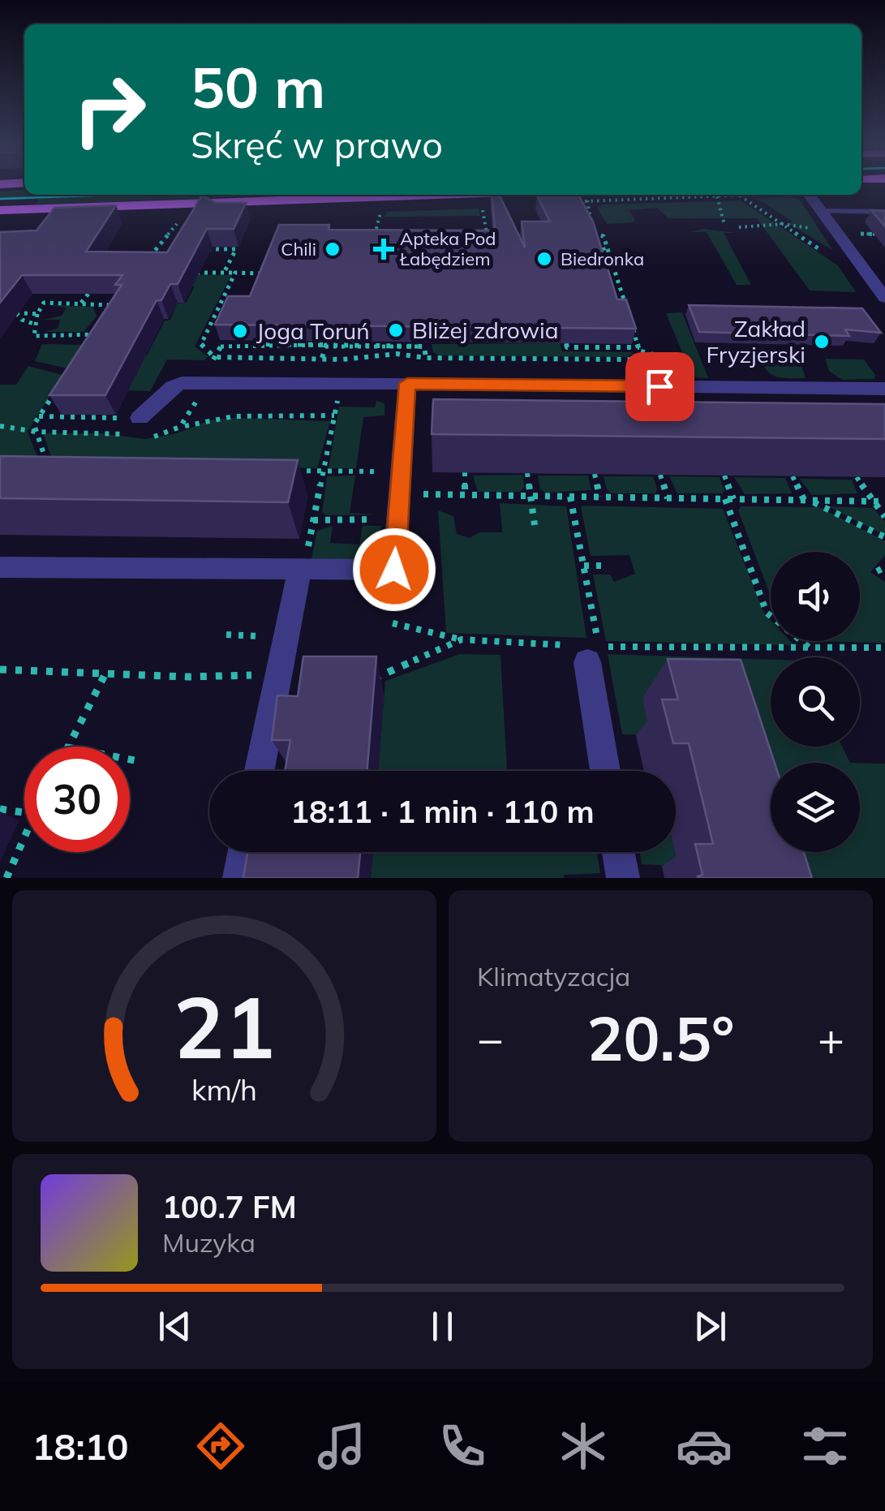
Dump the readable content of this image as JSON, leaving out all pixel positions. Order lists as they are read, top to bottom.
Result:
{
  "places": {
    "other": [
      "Chili",
      "Biedronka",
      "Bliżej zdrowia",
      "Joga Toruń",
      "Zakład Fryzjerski"
    ],
    "health": ["Apteka Pod Łabędziem"]
  },
  "page": {
    "turn": ["50 m", "Skręć w prawo"],
    "limit": "30",
    "trip": "18:11 · 1 min · 110 m",
    "tile": "Klimatyzacja",
    "heat": ["−", "20.5°", "+"],
    "song": ["100.7 FM", "Muzyka"],
    "tabs": "18:10",
    "gauge": ["21", "km/h"]
  }
}
